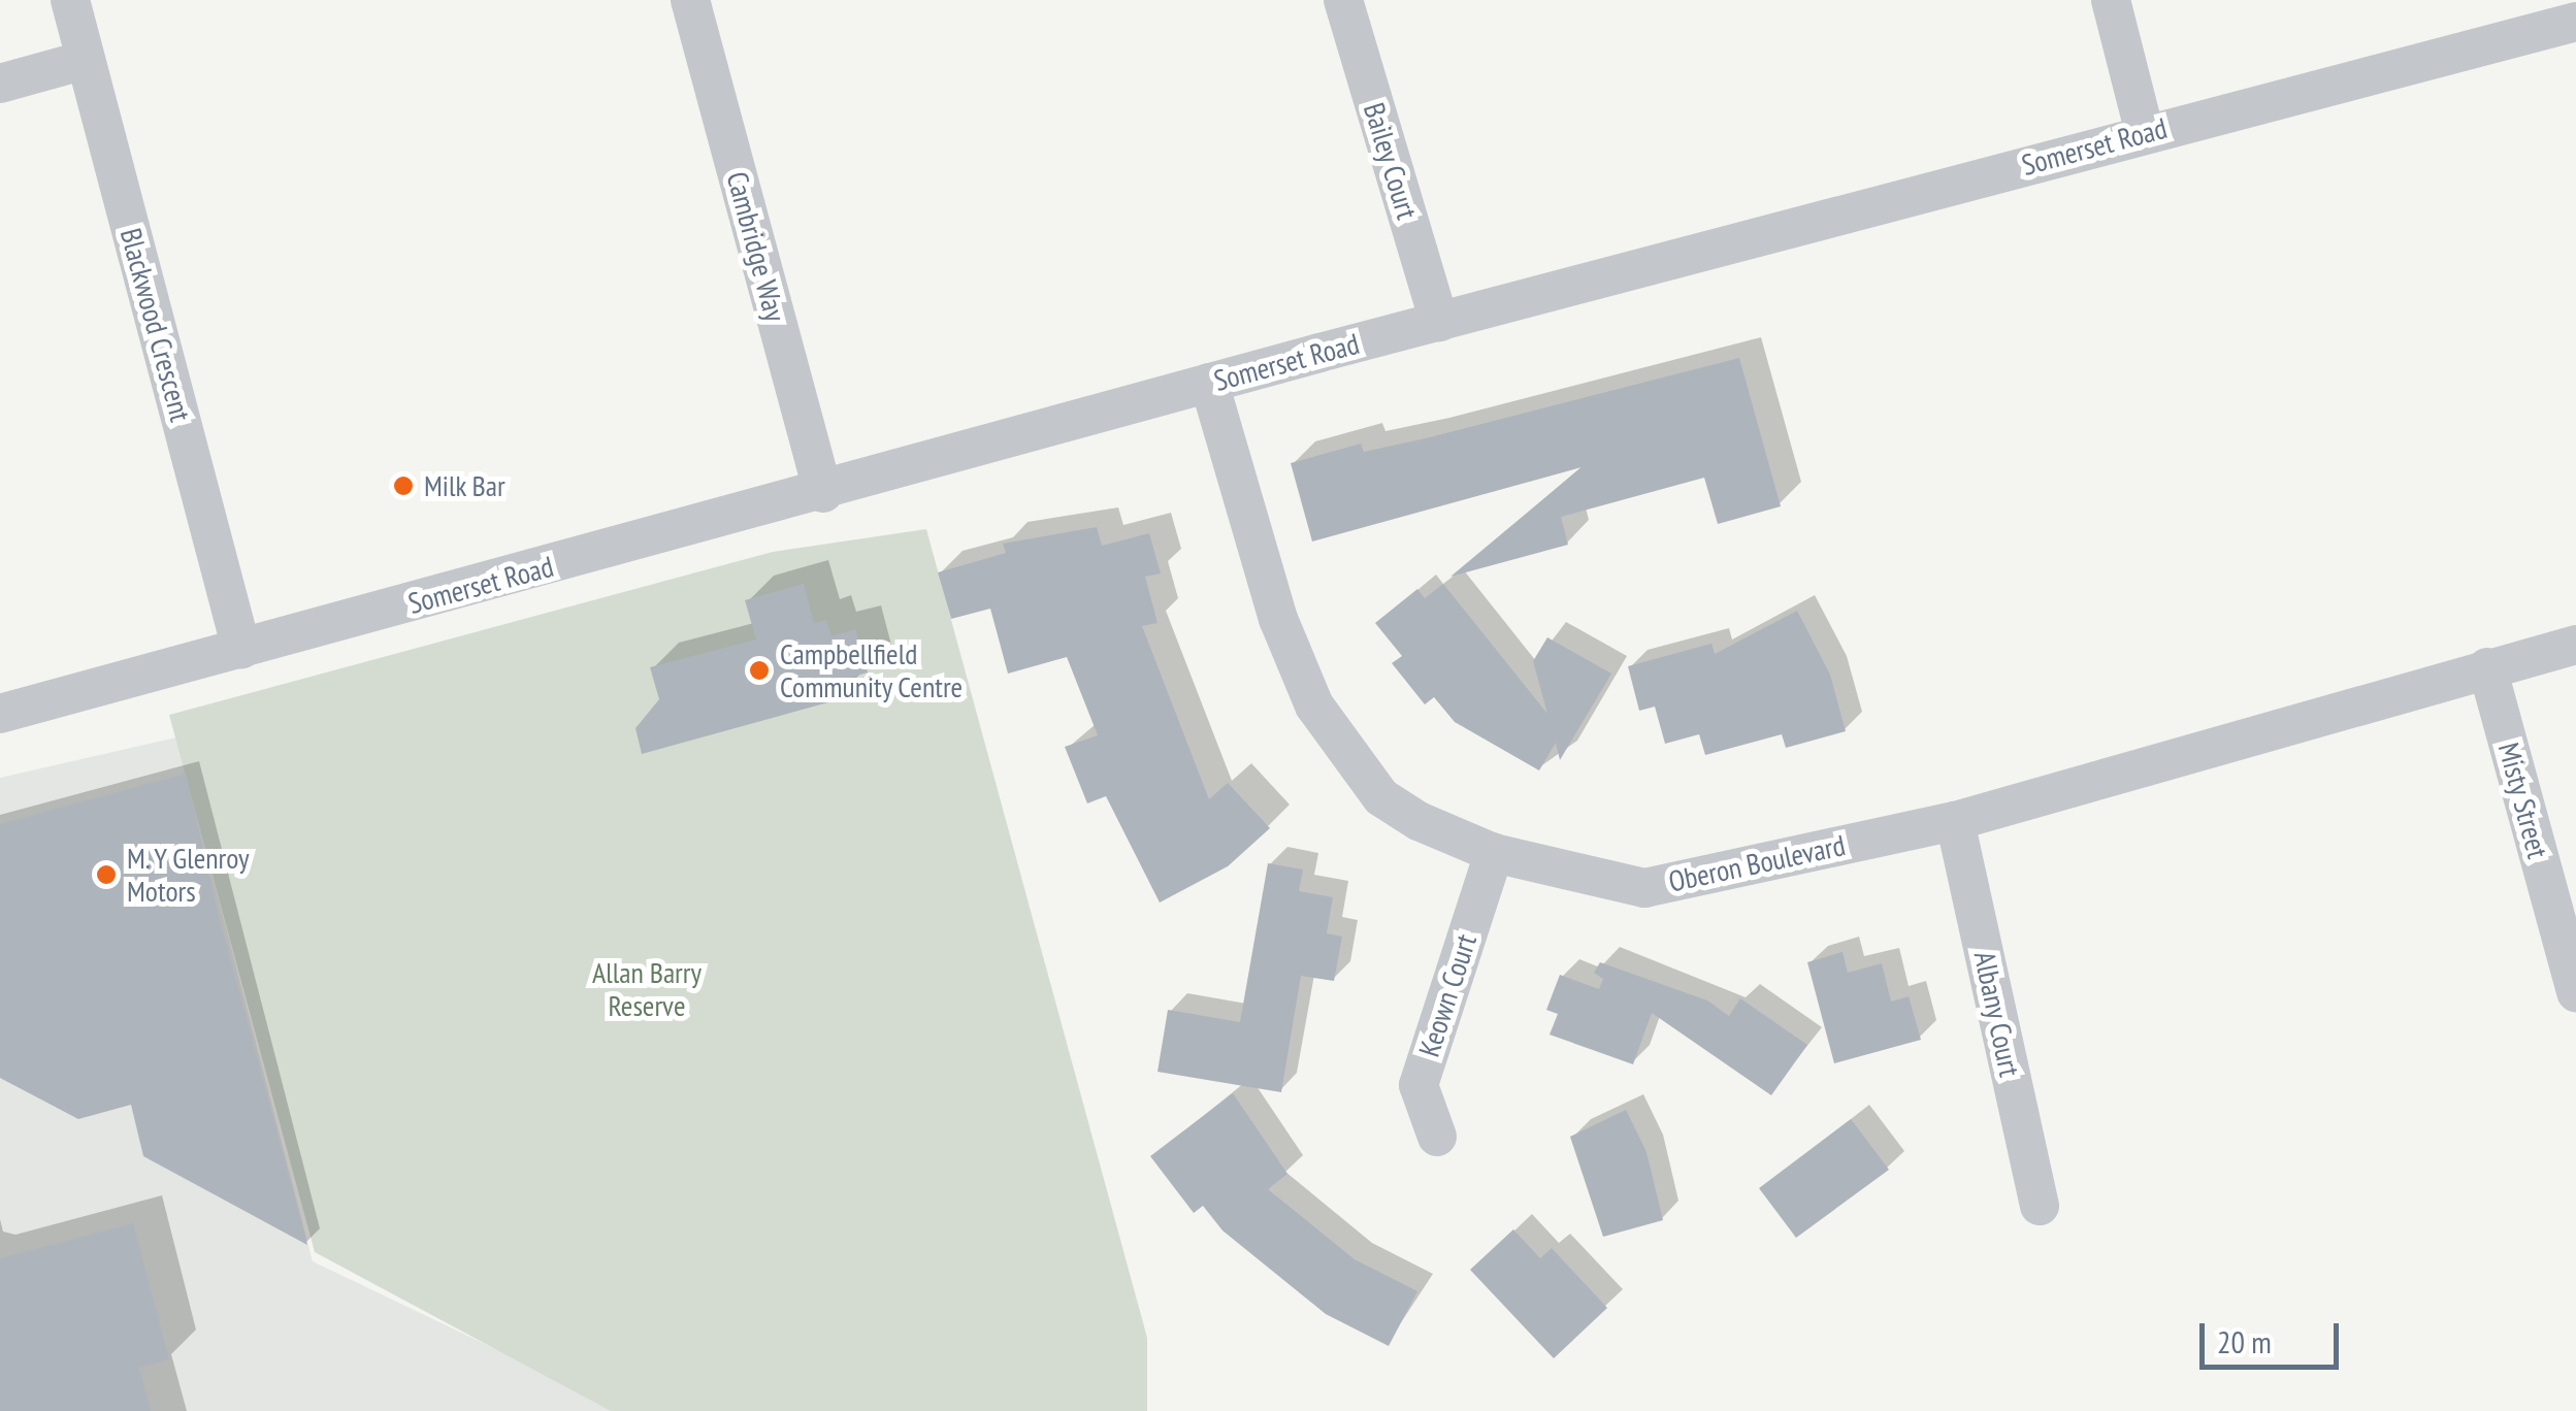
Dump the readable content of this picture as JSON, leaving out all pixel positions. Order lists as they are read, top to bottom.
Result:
{
  "streets": {
    "street": [
      "Somerset Road",
      "Bailey Court",
      "Cambridge Way",
      "Blackwood Crescent",
      "Misty Street",
      "Oberon Boulevard",
      "Keown Court",
      "Albany Court"
    ]
  },
  "crossings": [
    ["Somerset Road", "Bailey Court"],
    ["Somerset Road", "Cambridge Way"],
    ["Somerset Road", "Blackwood Crescent"],
    ["Somerset Road", "Oberon Boulevard"],
    ["Misty Street", "Oberon Boulevard"],
    ["Oberon Boulevard", "Keown Court"],
    ["Oberon Boulevard", "Albany Court"]
  ],
  "parks": ["Allan Barry Reserve"],
  "places": ["Milk Bar", "Campbellfield Community Centre", "M. Y Glenroy Motors"],
  "scale_bar": "20 m"
}
